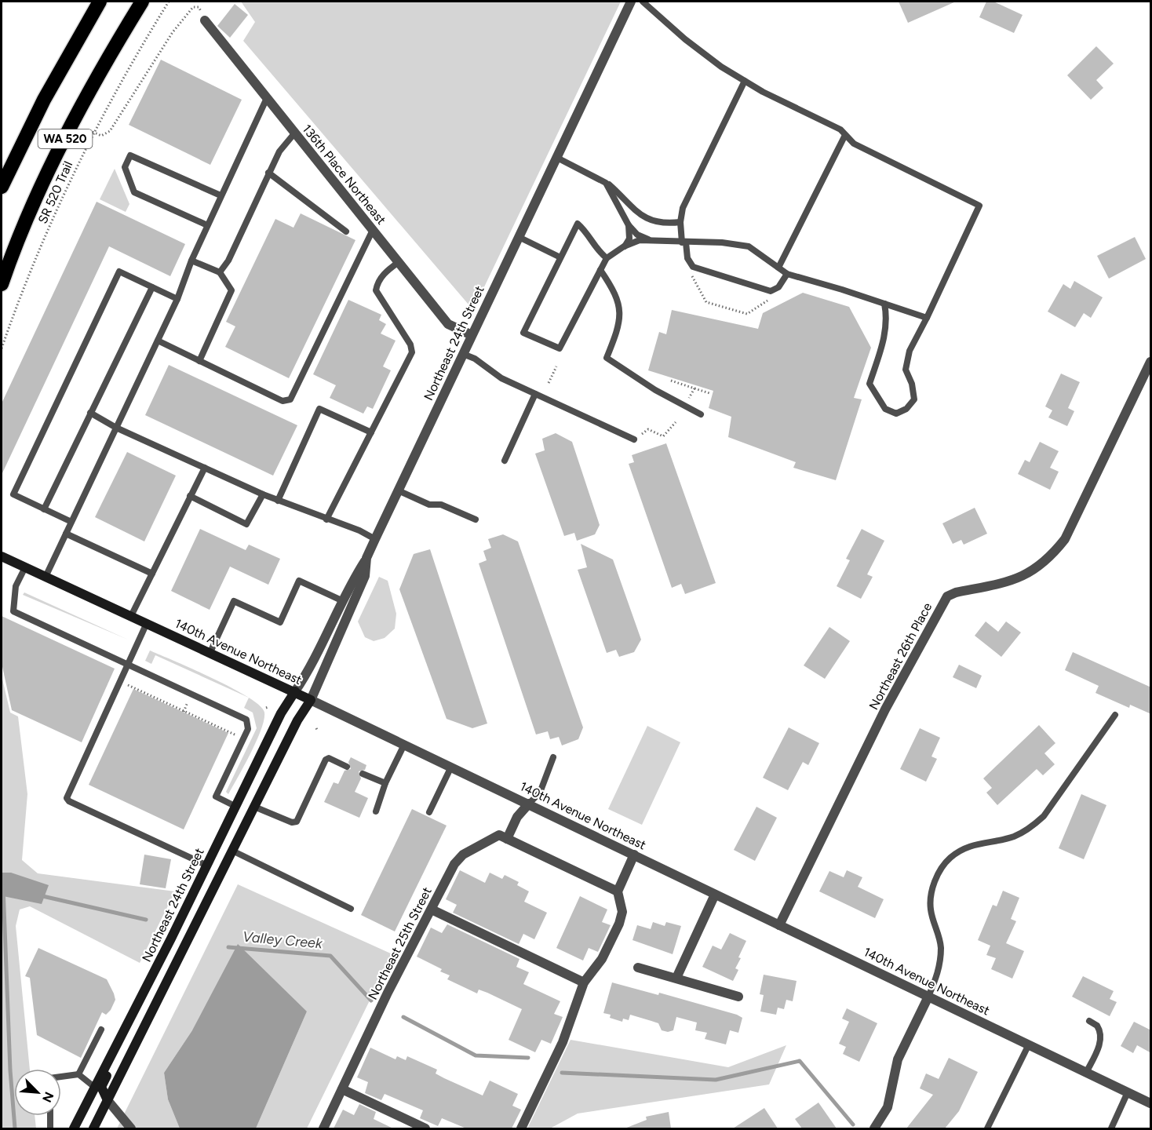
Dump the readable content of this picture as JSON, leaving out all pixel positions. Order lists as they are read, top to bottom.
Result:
{
  "streets": {
    "highway": ["WA 520"],
    "main road": ["Northeast 24th Street", "140th Avenue Northeast"],
    "street": ["136th Place Northeast", "Northeast 26th Place", "Northeast 25th Street"],
    "path": ["SR 520 Trail"]
  },
  "crossings": [
    ["136th Place Northeast", "Northeast 24th Street"],
    ["Northeast 24th Street", "140th Avenue Northeast"],
    ["140th Avenue Northeast", "Northeast 26th Place"]
  ],
  "water": ["Valley Creek"],
  "north": "bottom right"
}
